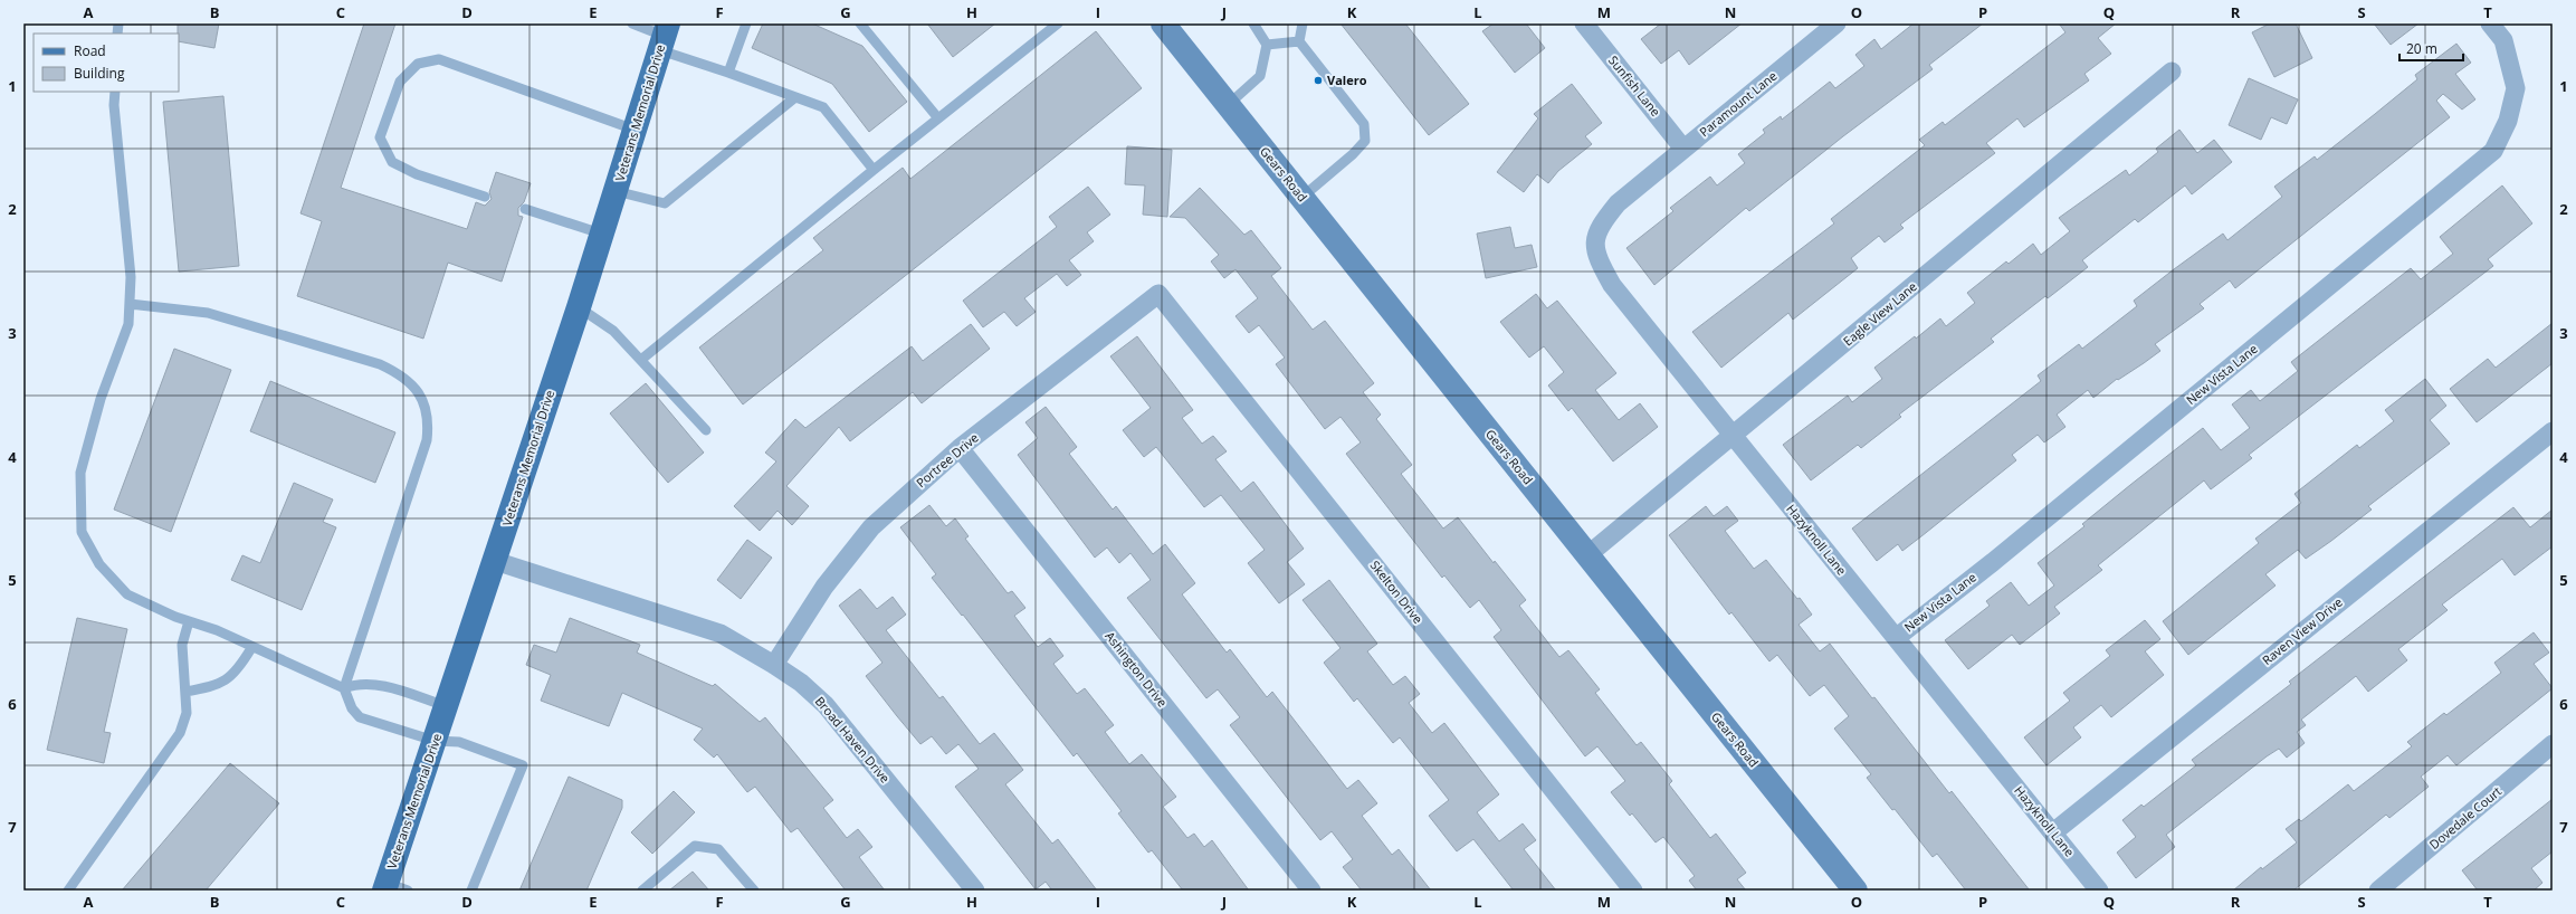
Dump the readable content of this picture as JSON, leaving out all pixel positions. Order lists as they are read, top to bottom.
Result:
{
  "streets": {
    "main road": ["Veterans Memorial Drive", "Gears Road"],
    "street": [
      "Sunfish Lane",
      "Paramount Lane",
      "Eagle View Lane",
      "New Vista Lane",
      "Portree Drive",
      "Hazyknoll Lane",
      "Skelton Drive",
      "Raven View Drive",
      "Ashington Drive",
      "Broad Haven Drive",
      "Dovedale Court"
    ]
  },
  "crossings": [
    ["Sunfish Lane", "Paramount Lane"],
    ["Paramount Lane", "Hazyknoll Lane"],
    ["Veterans Memorial Drive", "Broad Haven Drive"],
    ["Gears Road", "Eagle View Lane"],
    ["Eagle View Lane", "Hazyknoll Lane"],
    ["New Vista Lane", "Hazyknoll Lane"],
    ["Portree Drive", "Skelton Drive"],
    ["Portree Drive", "Ashington Drive"],
    ["Portree Drive", "Broad Haven Drive"],
    ["Hazyknoll Lane", "Raven View Drive"]
  ],
  "places": ["Valero"],
  "legend": ["Road", "Building"],
  "scale_bar": "20 m",
  "grid": {
    "columns": [
      "A",
      "B",
      "C",
      "D",
      "E",
      "F",
      "G",
      "H",
      "I",
      "J",
      "K",
      "L",
      "M",
      "N",
      "O",
      "P",
      "Q",
      "R",
      "S",
      "T"
    ],
    "rows": [
      "1",
      "2",
      "3",
      "4",
      "5",
      "6",
      "7"
    ]
  }
}
